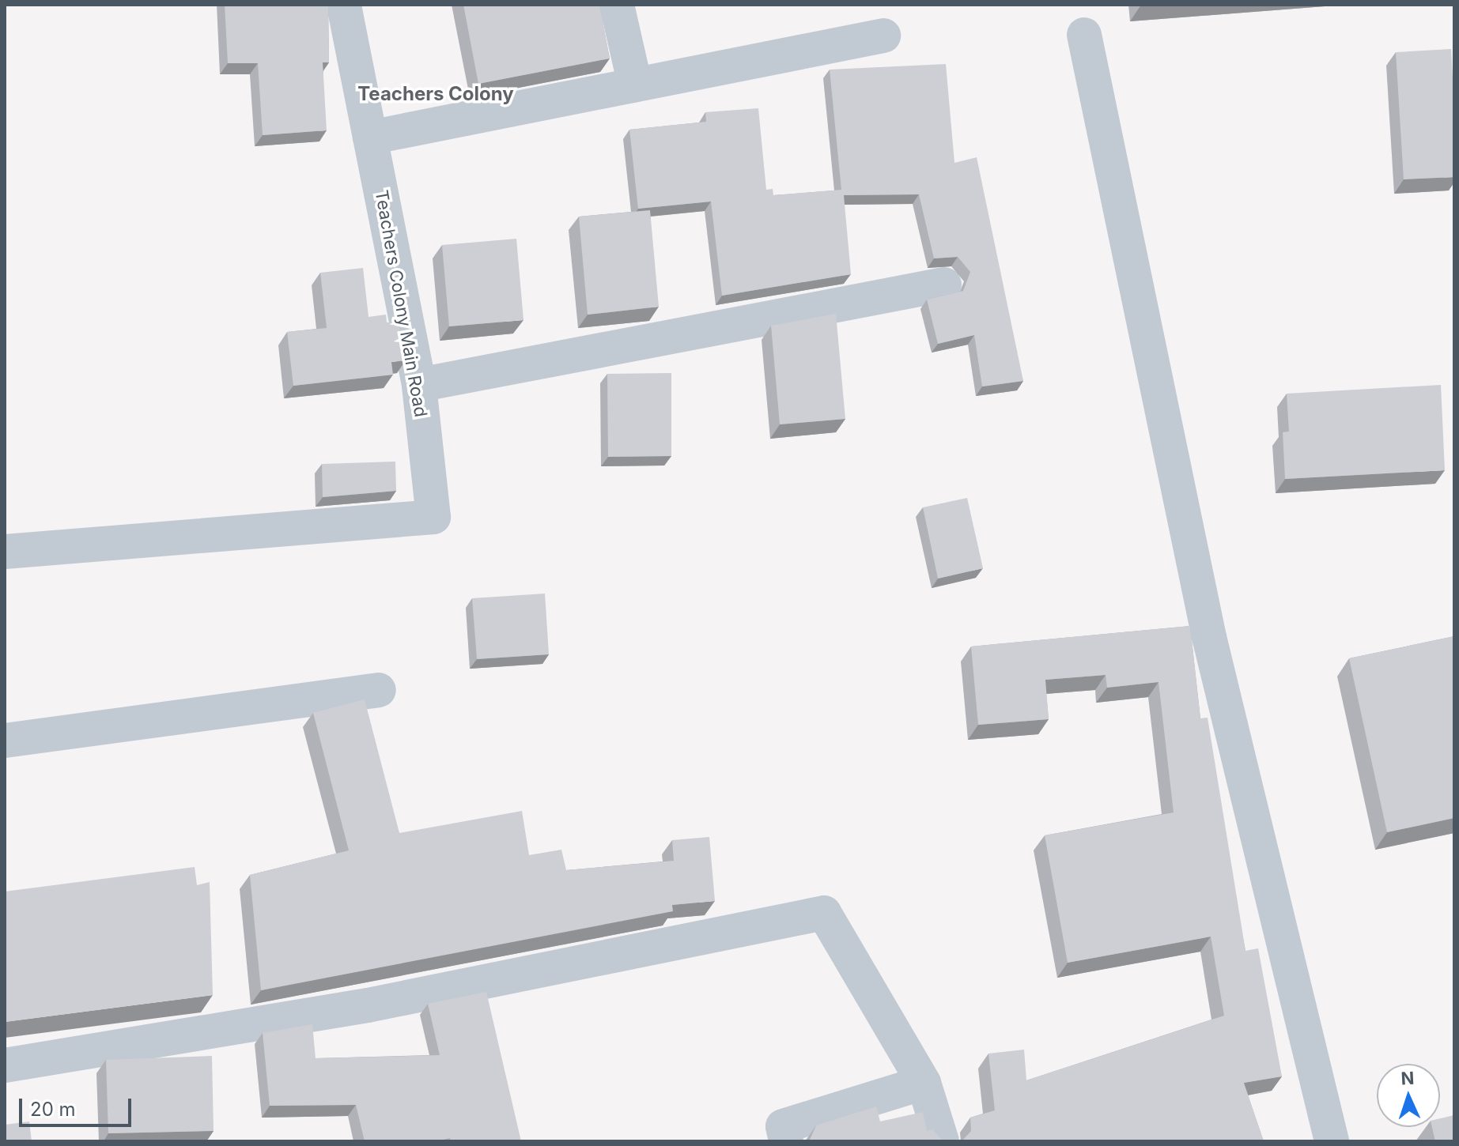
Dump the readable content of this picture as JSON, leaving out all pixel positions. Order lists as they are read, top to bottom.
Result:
{
  "streets": {
    "street": ["Teachers Colony Main Road"]
  },
  "districts": ["Teachers Colony"],
  "scale_bar": "20 m",
  "north": "top"
}
